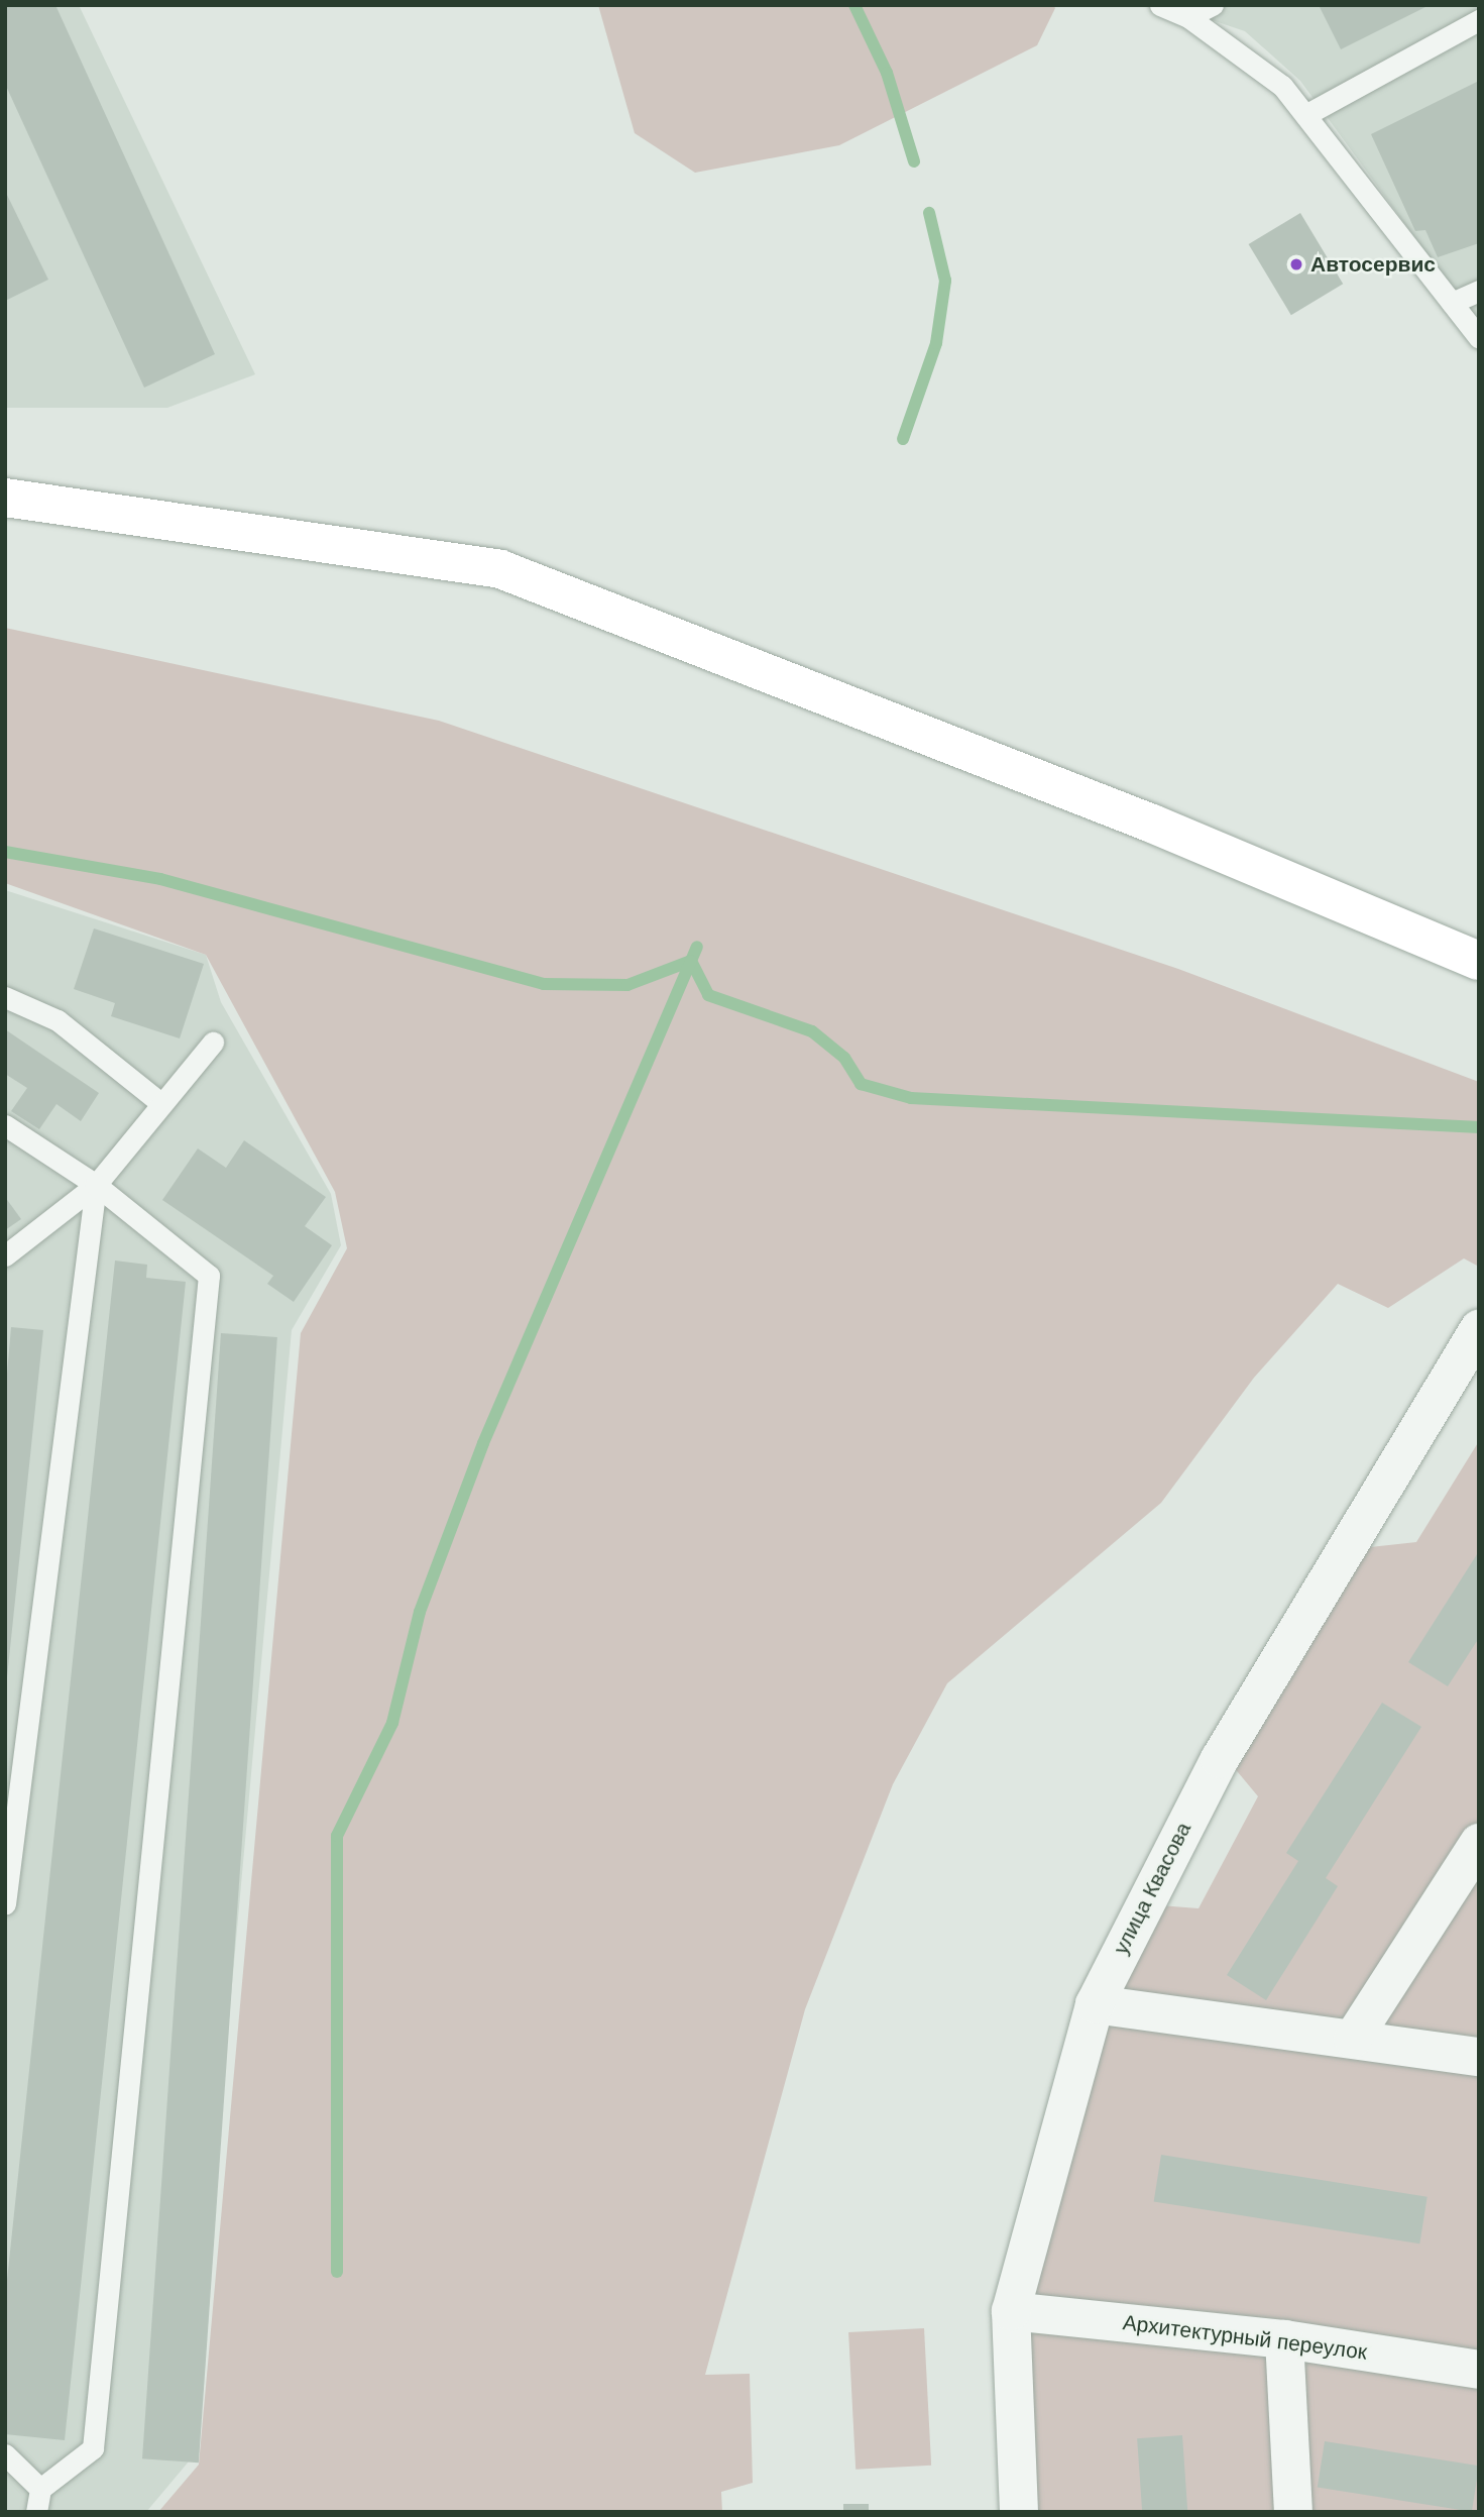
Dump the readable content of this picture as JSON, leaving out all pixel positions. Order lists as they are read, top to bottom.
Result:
{
  "streets": {
    "street": ["улица Квасова", "Архитектурный переулок"]
  },
  "crossings": [
    ["улица Квасова", "Архитектурный переулок"]
  ],
  "places": ["Автосервис"]
}
